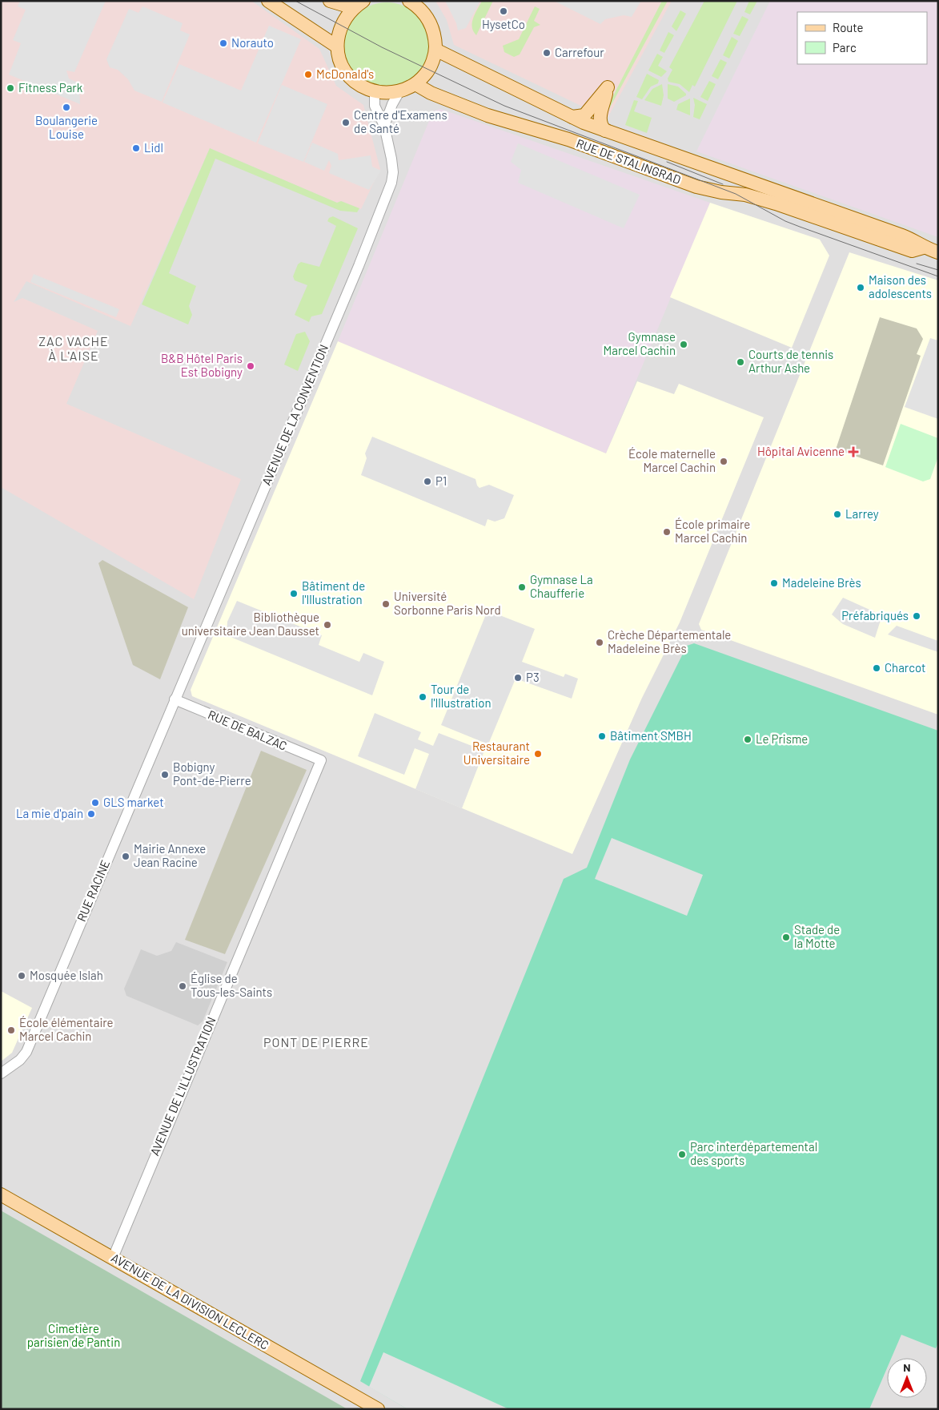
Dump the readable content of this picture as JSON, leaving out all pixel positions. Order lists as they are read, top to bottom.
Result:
{
  "streets": {
    "main road": ["RUE DE STALINGRAD", "AVENUE DE LA DIVISION LECLERC"],
    "street": [
      "AVENUE DE LA CONVENTION",
      "RUE DE BALZAC",
      "RUE RACINE",
      "AVENUE DE L'ILLUSTRATION"
    ]
  },
  "crossings": [
    ["AVENUE DE LA CONVENTION", "RUE DE BALZAC"],
    ["AVENUE DE LA CONVENTION", "RUE RACINE"],
    ["RUE DE BALZAC", "RUE RACINE"],
    ["RUE DE BALZAC", "AVENUE DE L'ILLUSTRATION"],
    ["AVENUE DE L'ILLUSTRATION", "AVENUE DE LA DIVISION LECLERC"]
  ],
  "districts": ["ZAC VACHE À L'AISE", "PONT DE PIERRE"],
  "parks": ["Cimetière parisien de Pantin"],
  "places": {
    "other": [
      "HysetCo",
      "Norauto",
      "Carrefour",
      "McDonald's",
      "Fitness Park",
      "Boulangerie Louise",
      "Centre d'Examens de Santé",
      "Lidl",
      "Maison des adolescents",
      "Gymnase Marcel Cachin",
      "Courts de tennis Arthur Ashe",
      "B&B Hôtel Paris Est Bobigny",
      "École maternelle Marcel Cachin",
      "P1",
      "Larrey",
      "École primaire Marcel Cachin",
      "Madeleine Brès",
      "Gymnase La Chaufferie",
      "Bâtiment de l'Illustration",
      "Université Sorbonne Paris Nord",
      "Préfabriqués",
      "Bibliothèque universitaire Jean Dausset",
      "Crèche Départementale Madeleine Brès",
      "Charcot",
      "P3",
      "Tour de l'Illustration",
      "Bâtiment SMBH",
      "Le Prisme",
      "Restaurant Universitaire",
      "Bobigny Pont-de-Pierre",
      "GLS market",
      "La mie d'pain",
      "Mairie Annexe Jean Racine",
      "Stade de la Motte",
      "Mosquée Islah",
      "Église de Tous-les-Saints",
      "École élémentaire Marcel Cachin",
      "Parc interdépartemental des sports"
    ],
    "health": ["Hôpital Avicenne"]
  },
  "legend": ["Route", "Parc"],
  "north": "top"
}
